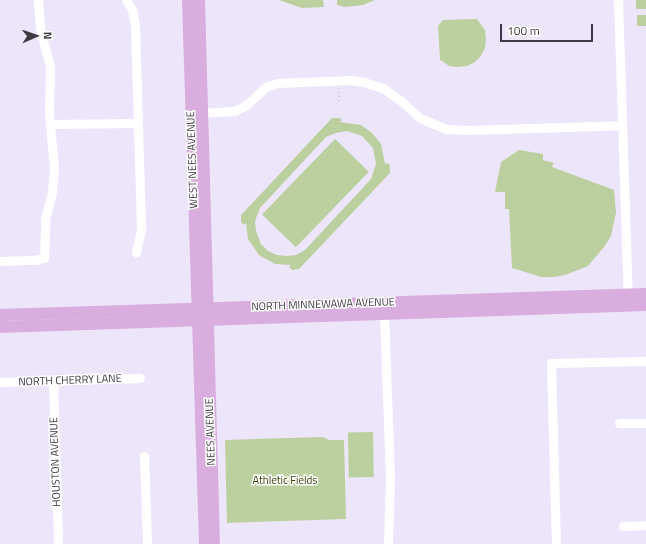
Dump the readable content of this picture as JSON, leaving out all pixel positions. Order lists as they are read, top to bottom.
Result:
{
  "streets": {
    "main road": ["WEST NEES AVENUE", "NORTH MINNEWAWA AVENUE", "NEES AVENUE"],
    "street": ["NORTH CHERRY LANE", "HOUSTON AVENUE"]
  },
  "crossings": [
    ["WEST NEES AVENUE", "NORTH MINNEWAWA AVENUE"],
    ["WEST NEES AVENUE", "NEES AVENUE"],
    ["NORTH MINNEWAWA AVENUE", "NEES AVENUE"],
    ["NORTH CHERRY LANE", "HOUSTON AVENUE"]
  ],
  "parks": ["Athletic Fields"],
  "scale_bar": "100 m",
  "north": "right"
}
